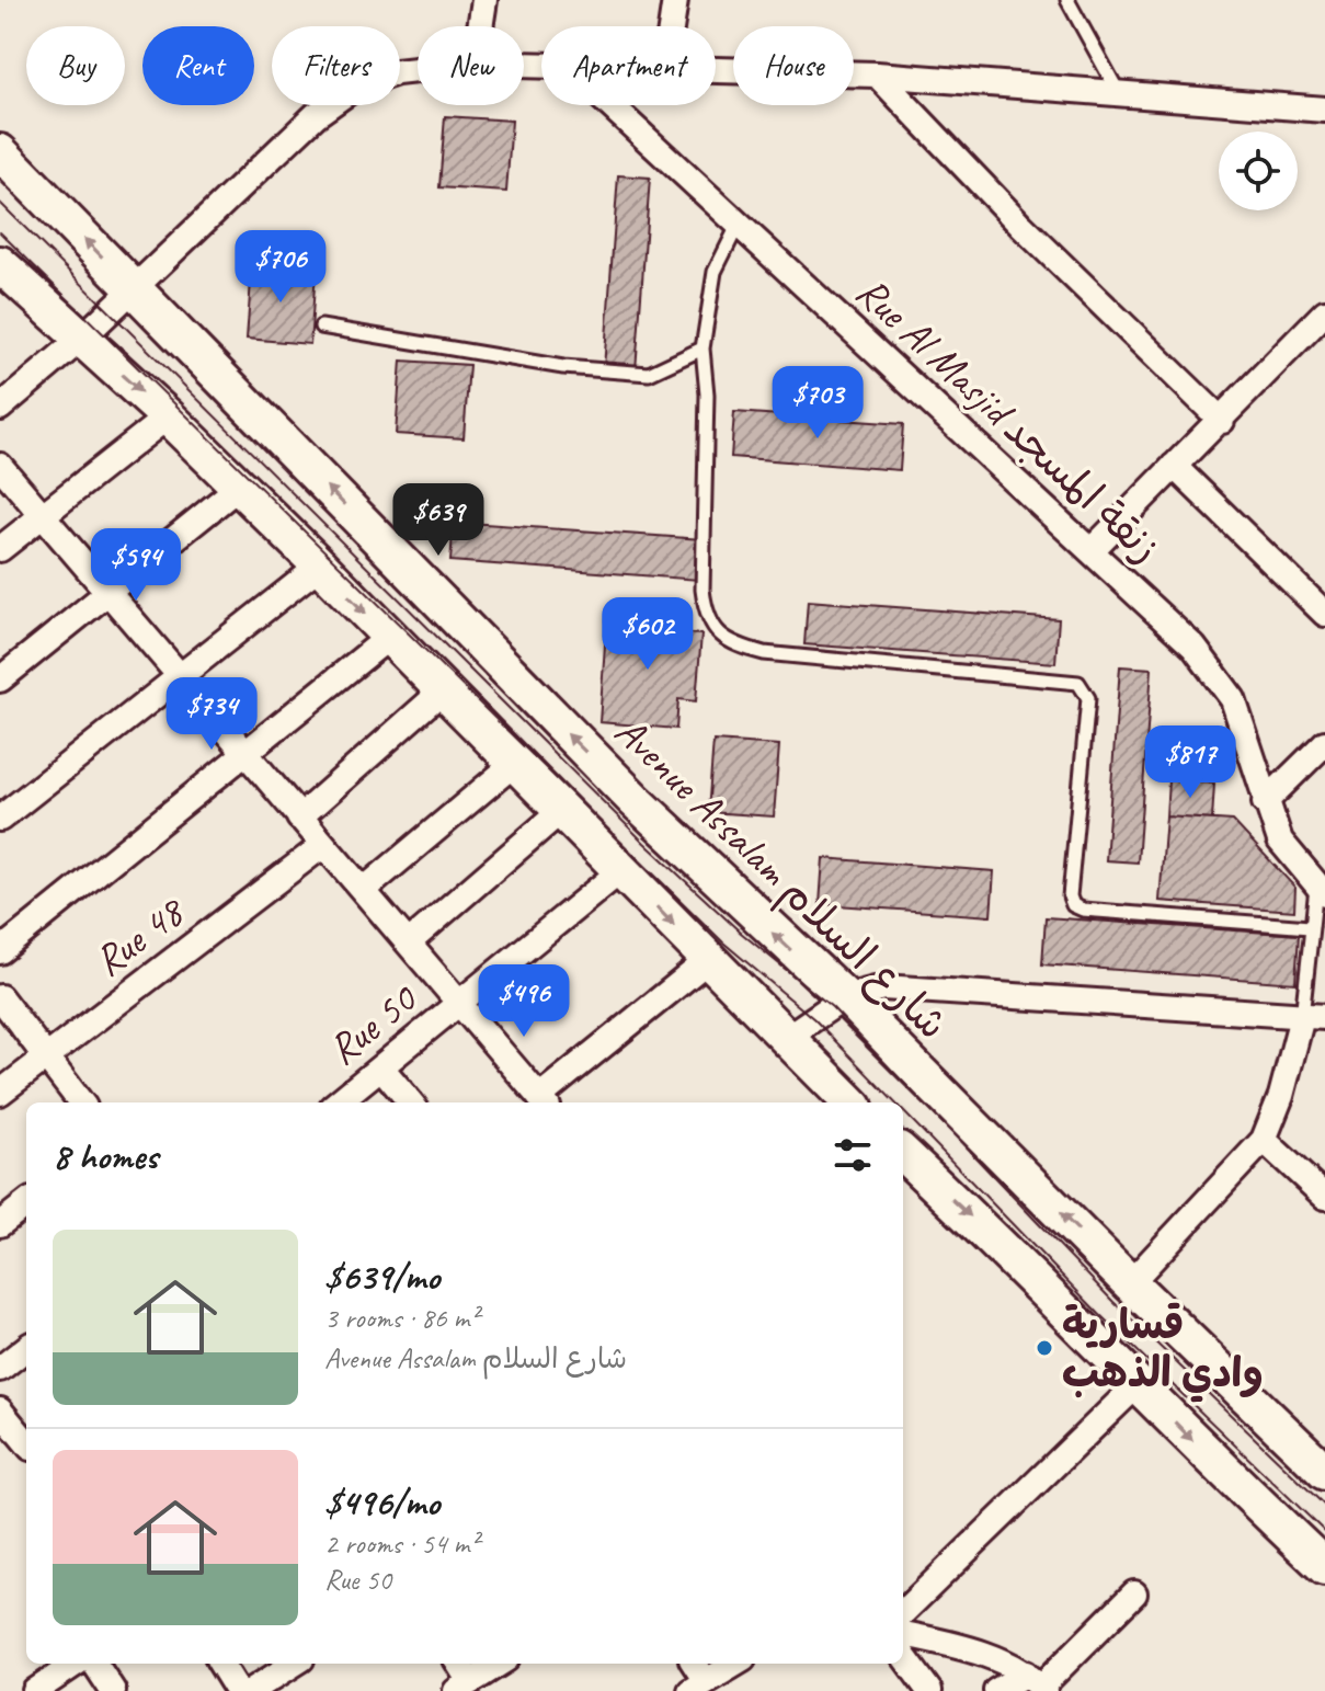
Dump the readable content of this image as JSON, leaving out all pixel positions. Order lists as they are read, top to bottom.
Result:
{
  "streets": {
    "main road": ["Avenue Assalam شارع السلام"],
    "street": ["Rue Al Masjid زنقة المسجد", "Rue 48", "Rue 50"]
  },
  "places": ["قسارية وادي الذهب"],
  "page": {
    "chip": [
      "Buy",
      "Rent",
      "Filters",
      "New",
      "Apartment",
      "House"
    ],
    "price": [
      "$706",
      "$703",
      "$639",
      "$594",
      "$602",
      "$734",
      "$817",
      "$496"
    ],
    "heading": "8 homes",
    "list": [
      {
        "name": "$639/mo",
        "note": "3 rooms · 86 m² · Avenue Assalam شارع السلام"
      },
      {
        "name": "$496/mo",
        "note": "2 rooms · 54 m² · Rue 50"
      }
    ]
  }
}
